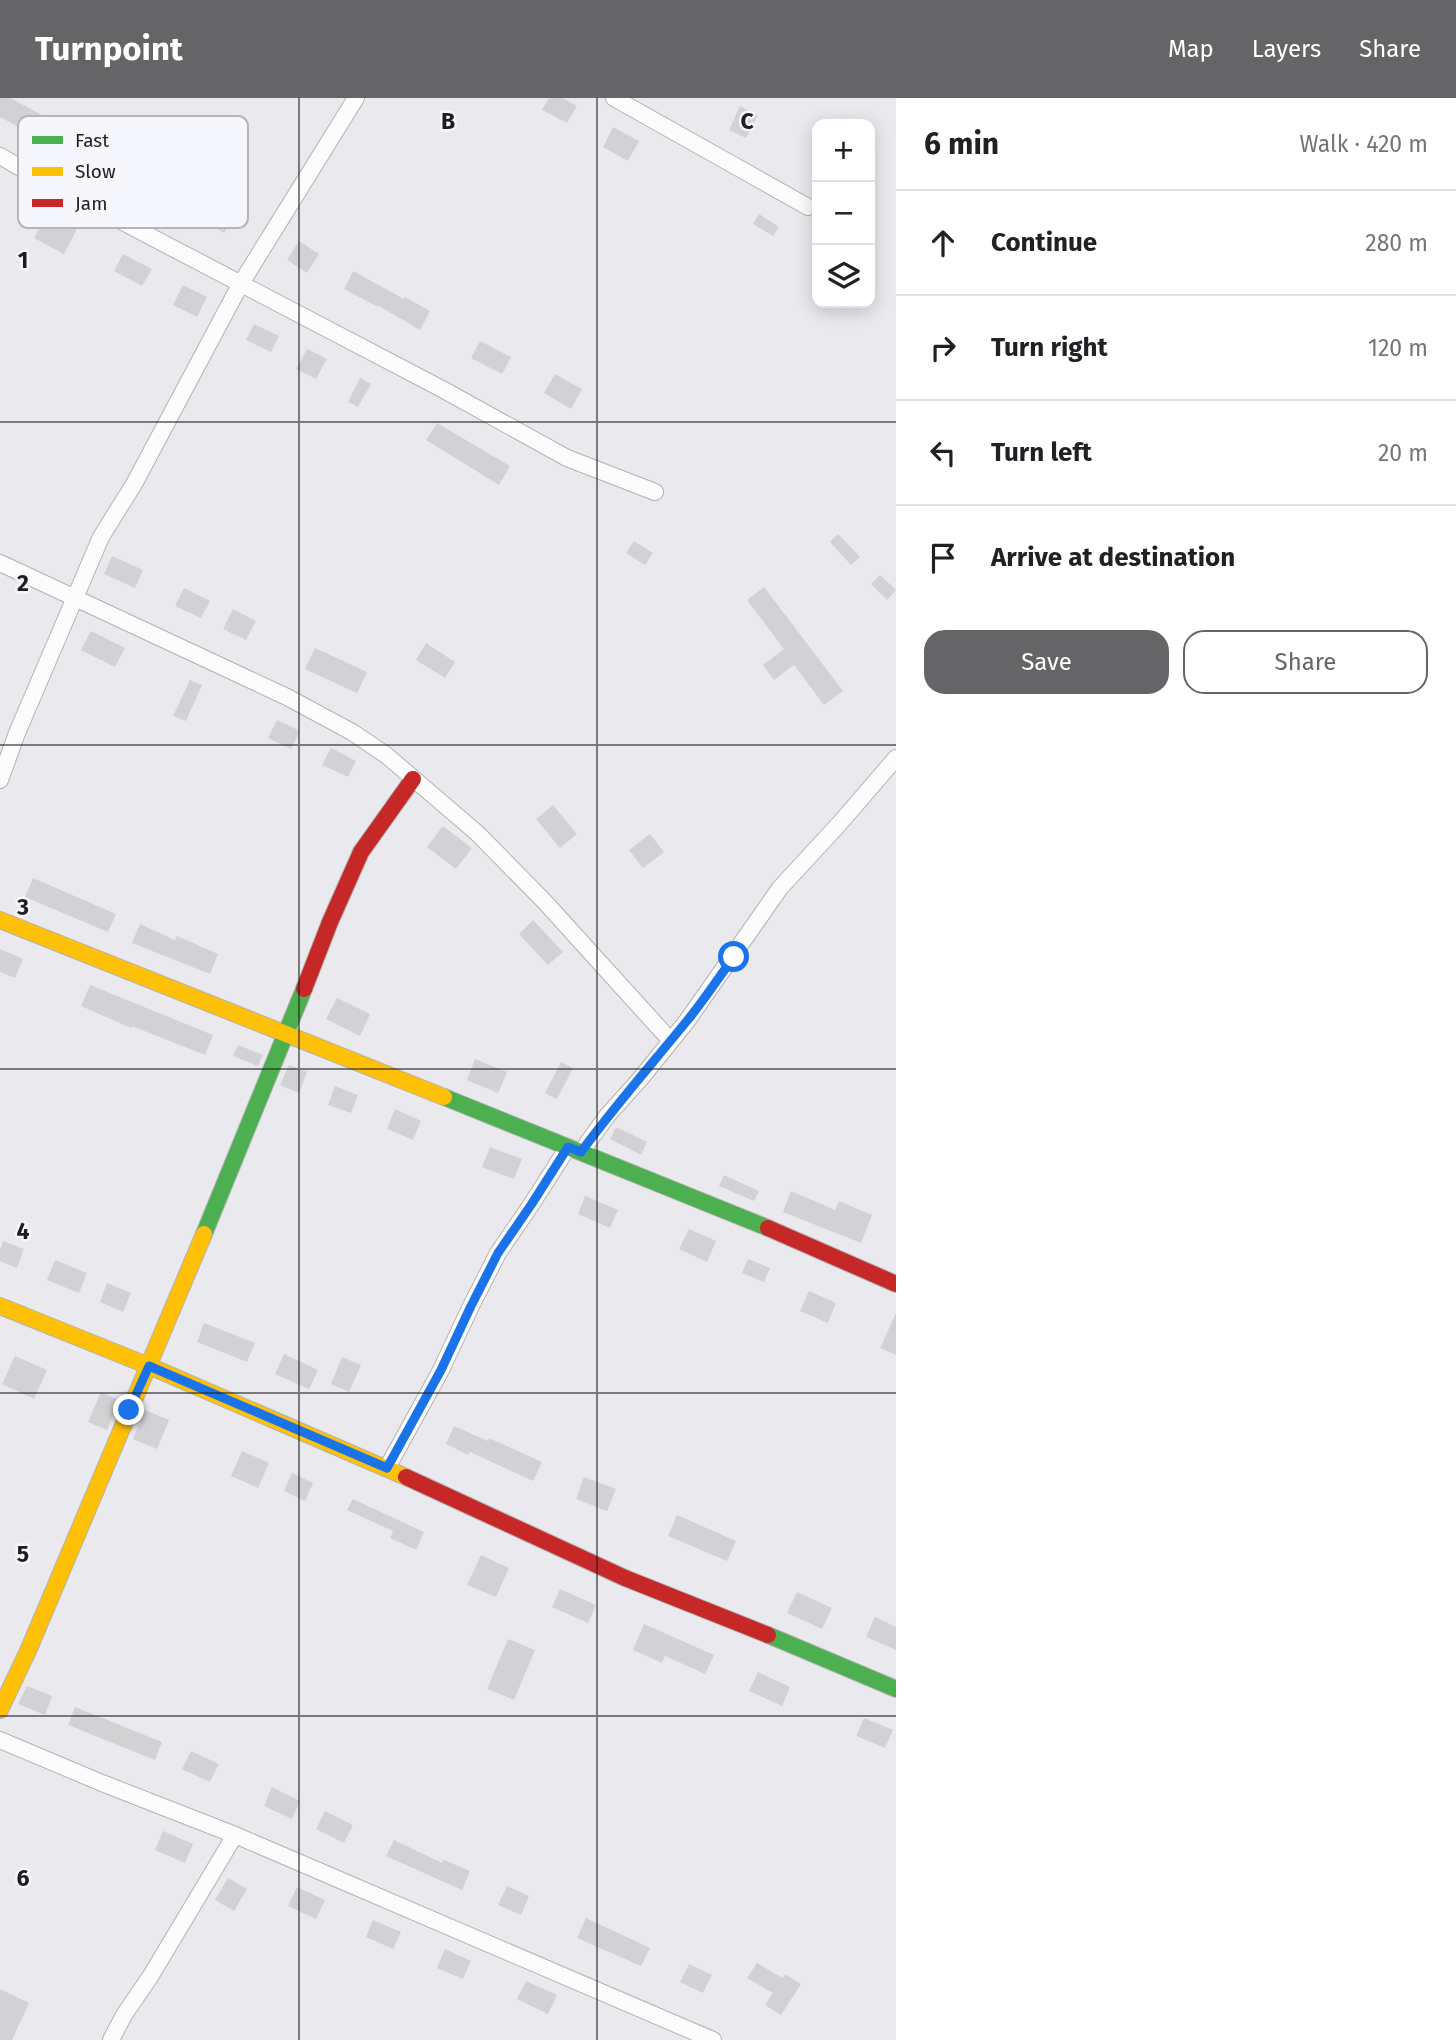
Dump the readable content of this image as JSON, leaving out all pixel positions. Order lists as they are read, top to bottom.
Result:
{
  "legend": ["Fast", "Slow", "Jam"],
  "page": {
    "header": "Turnpoint",
    "nav": ["Map", "Layers", "Share"],
    "heading": ["6 min", "Walk · 420 m"],
    "map_buttons": ["+", "−"],
    "list": [
      ["Continue", "280 m"],
      ["Turn right", "120 m"],
      ["Turn left", "20 m"],
      "Arrive at destination"
    ],
    "buttons": ["Save", "Share"]
  },
  "grid": {
    "columns": ["B", "C"],
    "rows": [
      "1",
      "2",
      "3",
      "4",
      "5",
      "6"
    ]
  }
}
